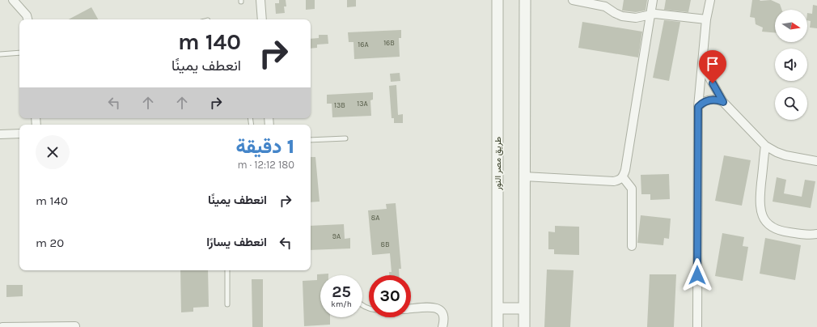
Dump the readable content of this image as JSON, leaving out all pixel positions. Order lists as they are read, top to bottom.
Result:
{
  "streets": {
    "street": ["طريق مصر النور"]
  },
  "house_numbers": [
    "16B",
    "16A",
    "13A",
    "13B",
    "8A",
    "9A",
    "8B"
  ],
  "north": "right",
  "page": {
    "turn": ["140 m", "انعطف يمينًا"],
    "heading": ["1 دقيقة", "180 m · 12:12"],
    "list": [
      {
        "name": "انعطف يمينًا",
        "value": "140 m"
      },
      {
        "name": "انعطف يسارًا",
        "value": "20 m"
      }
    ],
    "speed": "25 km/h",
    "limit": "30"
  }
}
